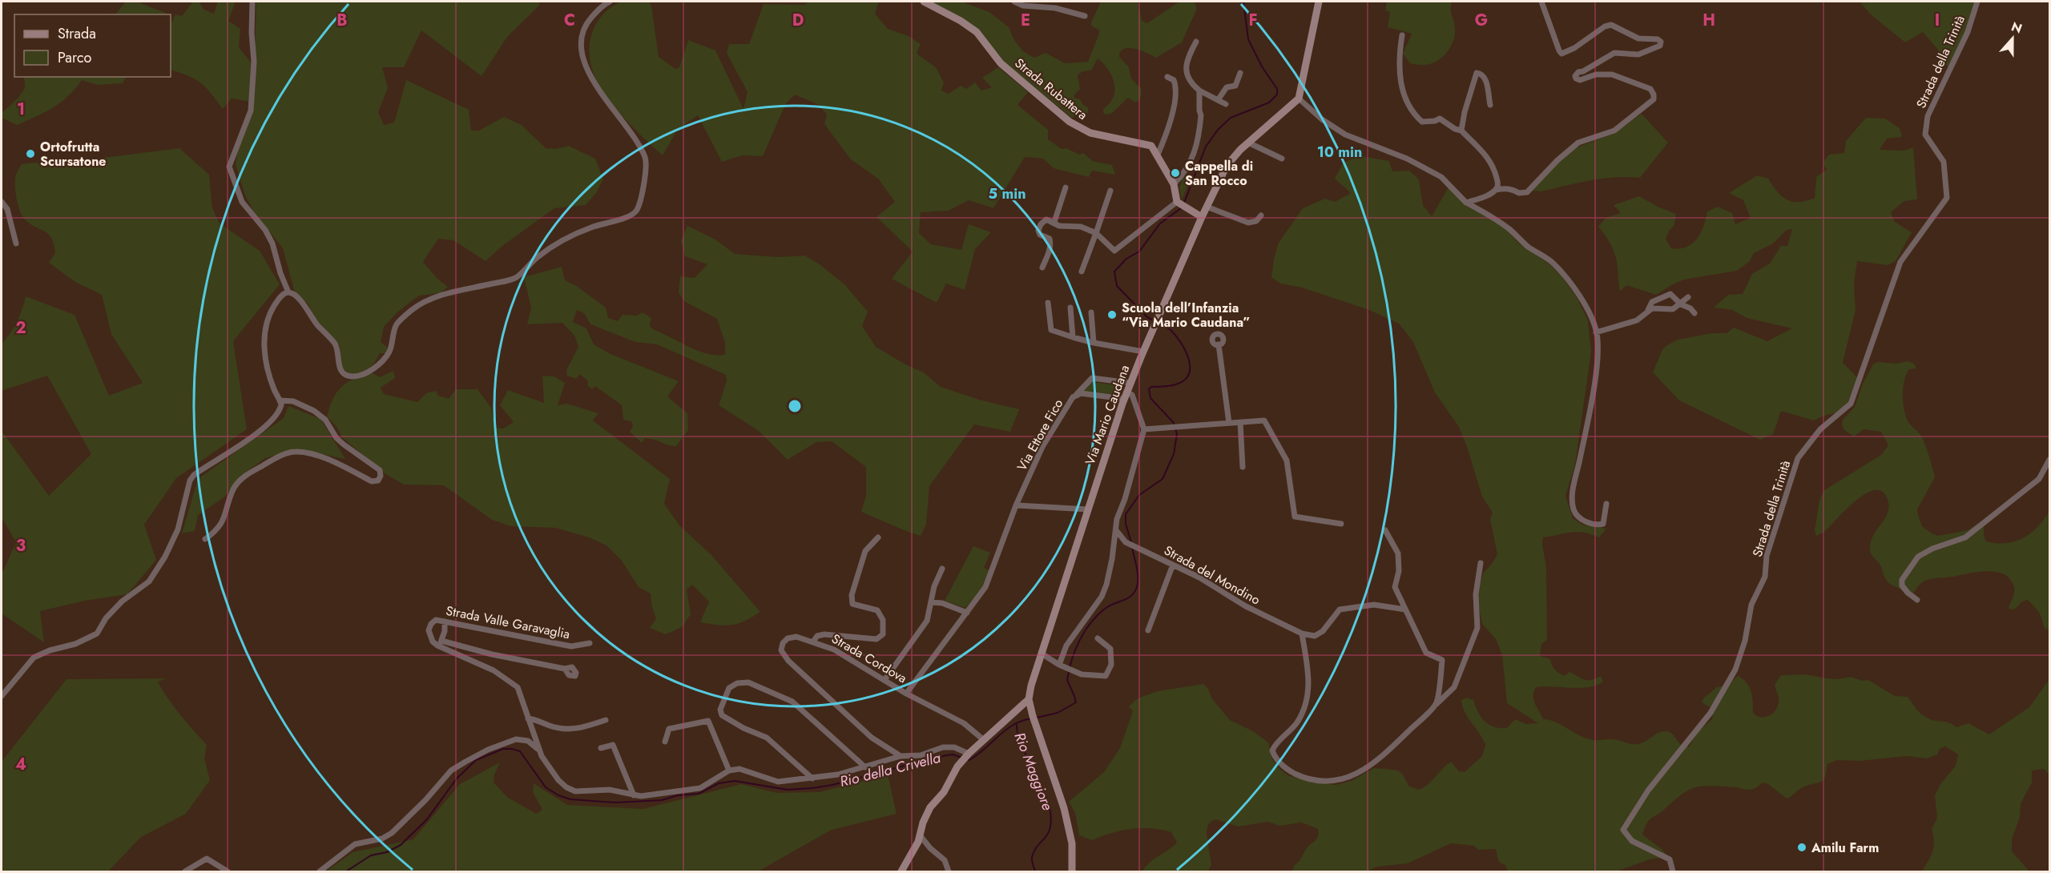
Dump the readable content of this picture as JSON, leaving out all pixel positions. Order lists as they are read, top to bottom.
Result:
{
  "streets": {
    "main road": ["Strada Rubattera", "Via Mario Caudana"],
    "street": [
      "Strada della Trinità",
      "Via Ettore Fico",
      "Strada del Mondino",
      "Strada Valle Garavaglia",
      "Strada Cordova"
    ]
  },
  "crossings": [
    ["Via Mario Caudana", "Via Ettore Fico"],
    ["Via Ettore Fico", "Strada Cordova"]
  ],
  "water": ["Rio della Crivella", "Rio Maggiore"],
  "places": [
    "Ortofrutta Scursatone",
    "Cappella di San Rocco",
    "Scuola dell’Infanzia “Via Mario Caudana”",
    "Amilu Farm"
  ],
  "legend": ["Strada", "Parco"],
  "north": "top",
  "grid": {
    "columns": [
      "B",
      "C",
      "D",
      "E",
      "F",
      "G",
      "H",
      "I"
    ],
    "rows": [
      "1",
      "2",
      "3",
      "4"
    ]
  },
  "rings": ["10 min", "5 min"]
}
